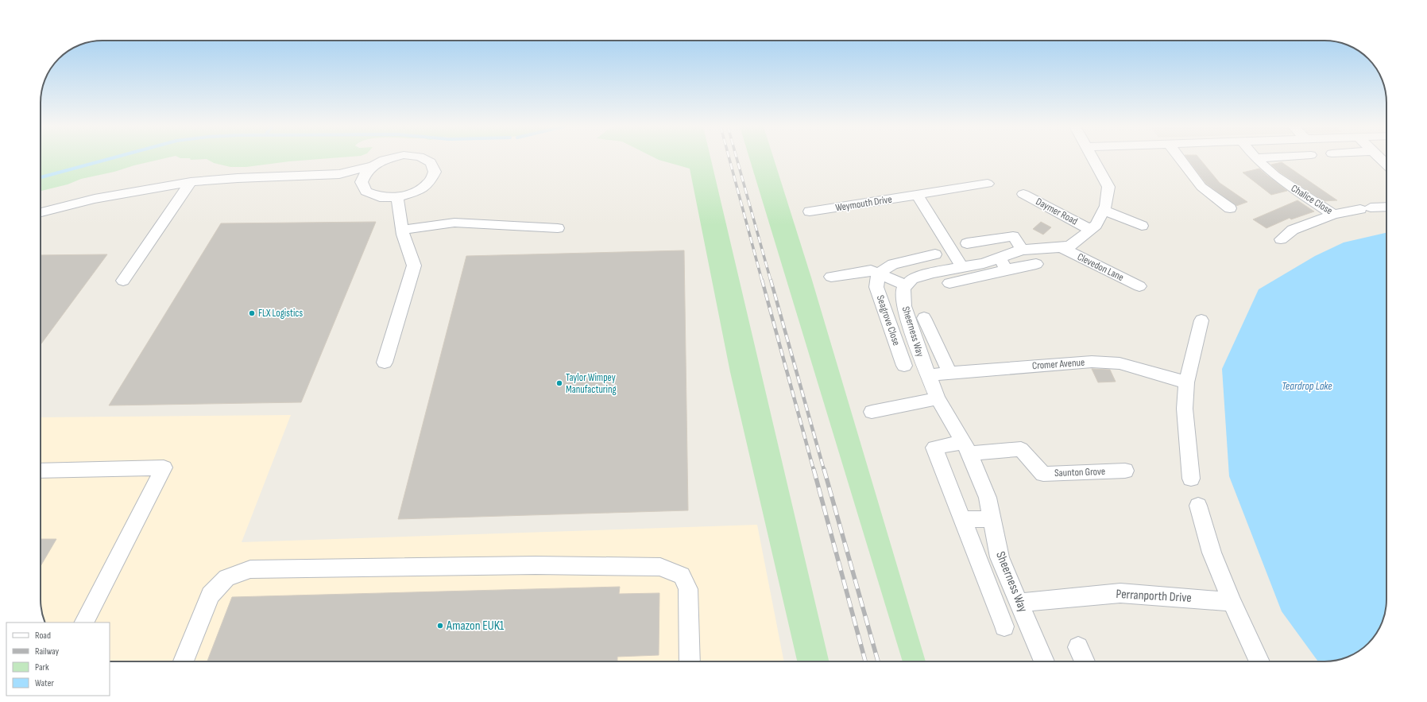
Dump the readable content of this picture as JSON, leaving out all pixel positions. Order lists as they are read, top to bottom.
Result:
{
  "streets": {
    "street": [
      "Chalice Close",
      "Weymouth Drive",
      "Daymer Road",
      "Clevedon Lane",
      "Seagrove Close",
      "Sheerness Way",
      "Cromer Avenue",
      "Saunton Grove",
      "Perranporth Drive"
    ]
  },
  "crossings": [
    ["Sheerness Way", "Cromer Avenue"],
    ["Sheerness Way", "Saunton Grove"],
    ["Sheerness Way", "Perranporth Drive"]
  ],
  "water": ["Teardrop Lake"],
  "places": ["FLX Logistics", "Taylor Wimpey Manufacturing", "Amazon EUK1"],
  "legend": [
    "Road",
    "Railway",
    "Park",
    "Water"
  ]
}
